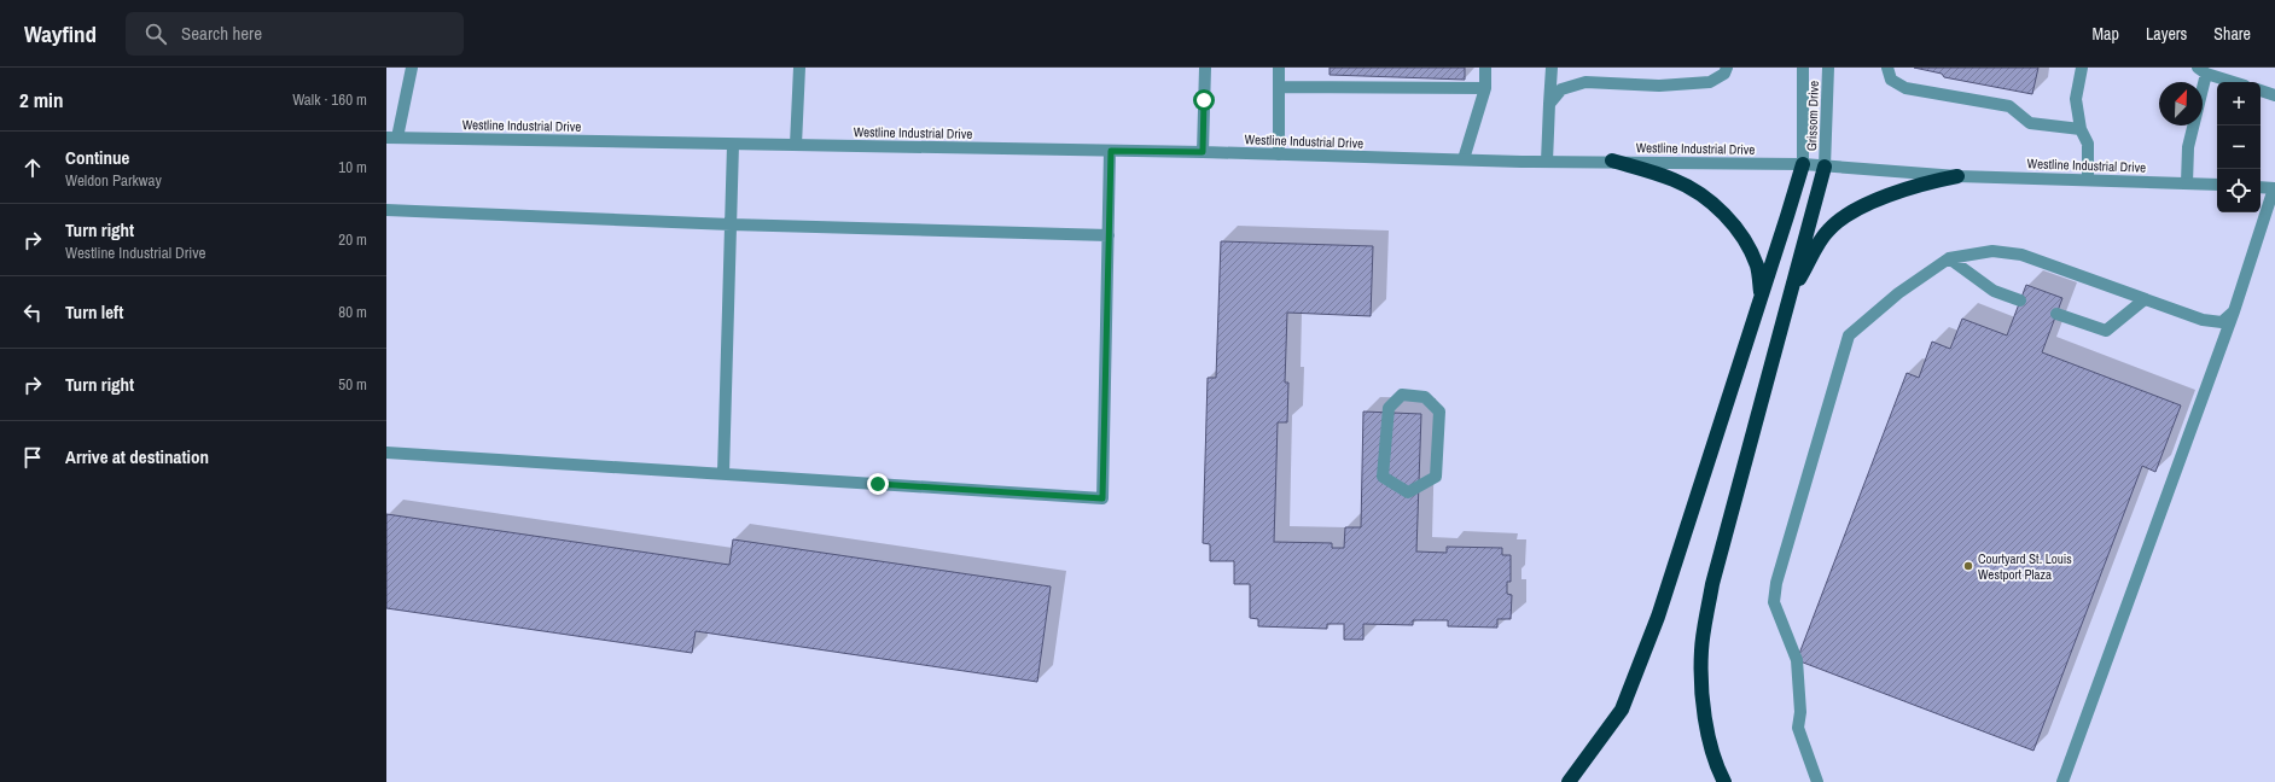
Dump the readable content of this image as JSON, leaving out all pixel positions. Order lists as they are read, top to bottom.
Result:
{
  "streets": {
    "street": ["Grissom Drive", "Westline Industrial Drive"]
  },
  "crossings": [
    ["Grissom Drive", "Westline Industrial Drive"]
  ],
  "places": ["Courtyard St. Louis Westport Plaza"],
  "north": "top right",
  "page": {
    "header": "Wayfind",
    "search": "Search here",
    "nav": ["Map", "Layers", "Share"],
    "heading": ["2 min", "Walk · 160 m"],
    "map_buttons": ["+", "−"],
    "list": [
      ["Continue", "Weldon Parkway", "10 m"],
      ["Turn right", "Westline Industrial Drive", "20 m"],
      ["Turn left", "80 m"],
      ["Turn right", "50 m"],
      "Arrive at destination"
    ]
  }
}
